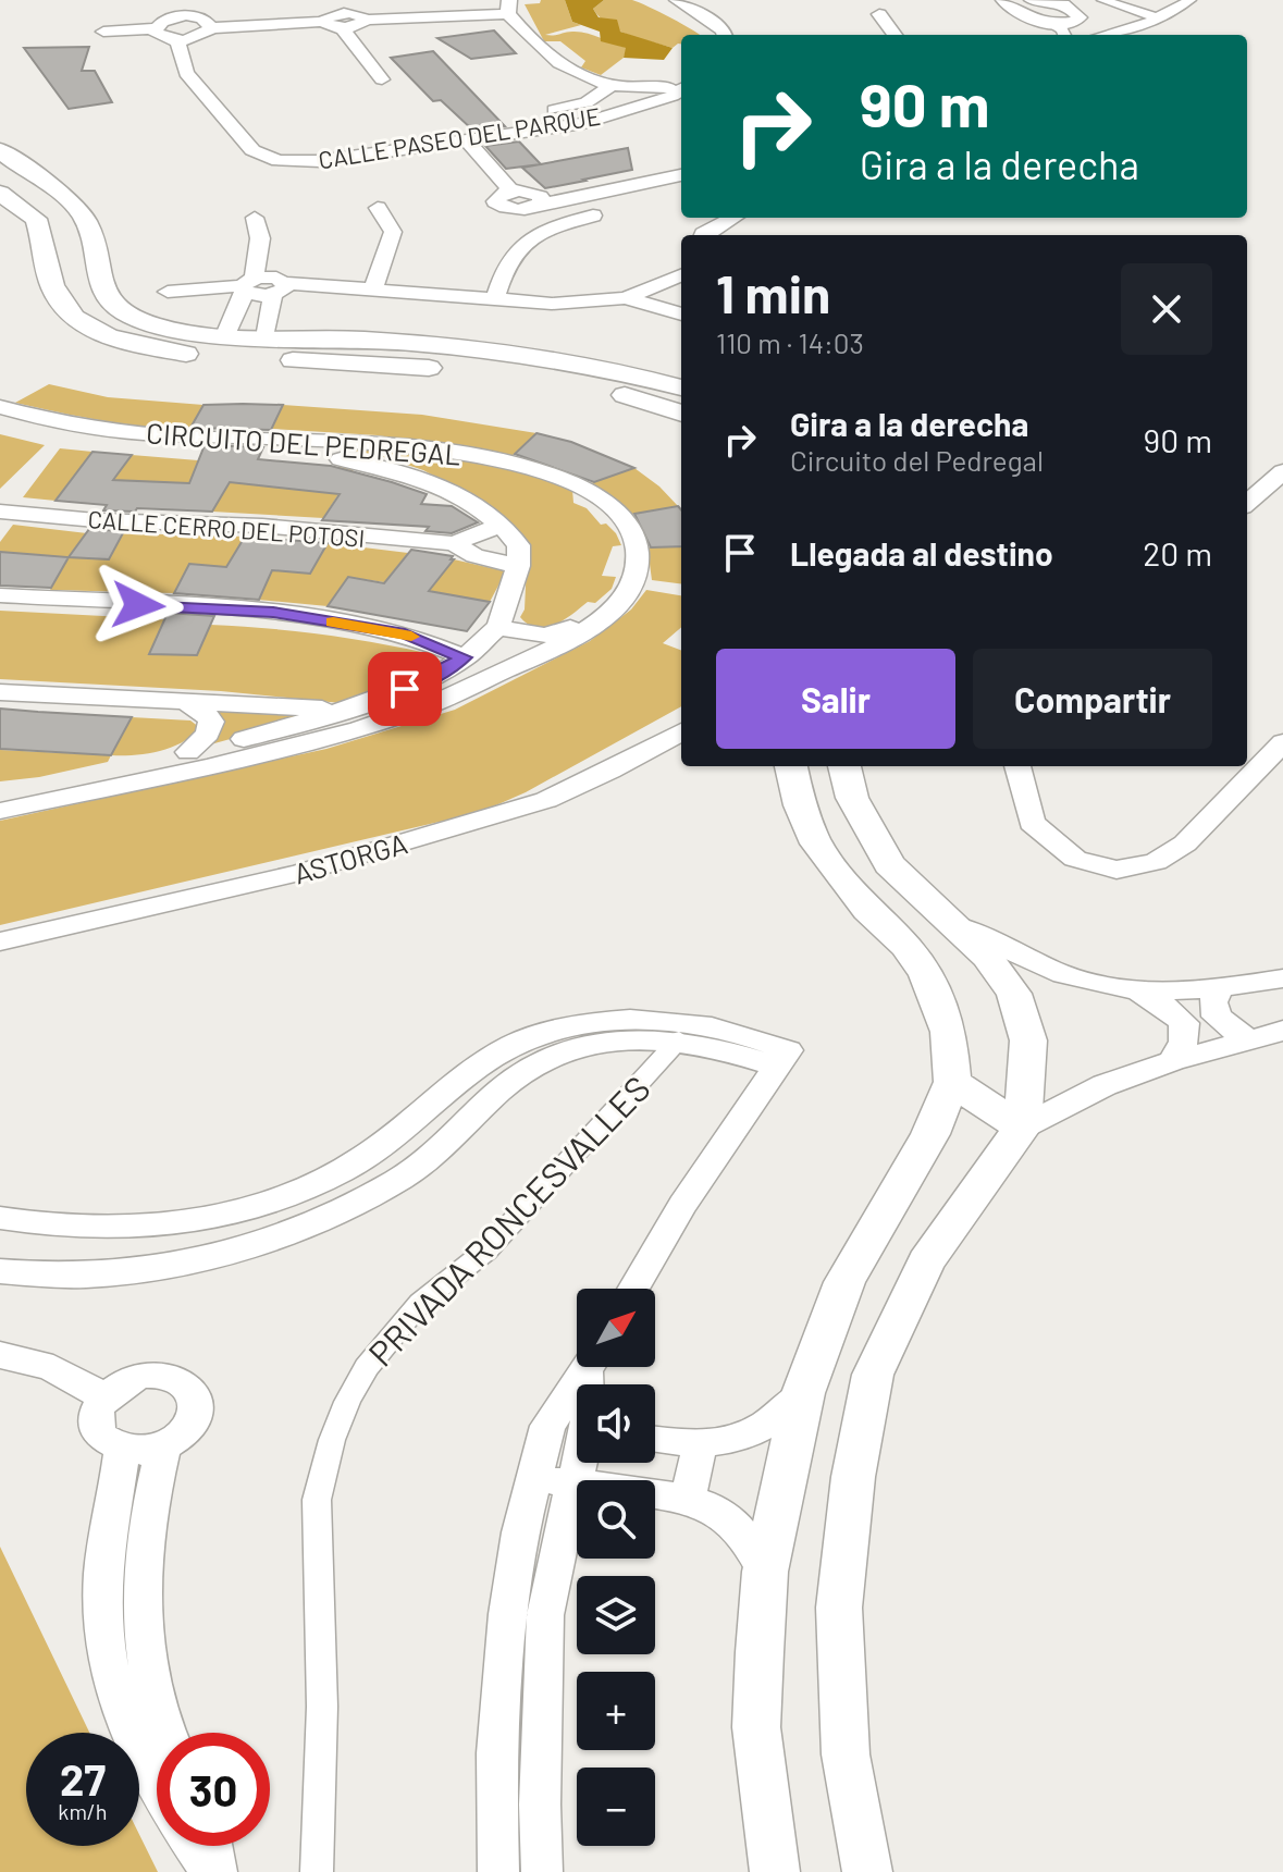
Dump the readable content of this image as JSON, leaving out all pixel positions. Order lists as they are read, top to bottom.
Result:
{
  "streets": {
    "street": [
      "CALLE PASEO DEL PARQUE",
      "CIRCUITO DEL PEDREGAL",
      "CALLE CERRO DEL POTOSI",
      "ASTORGA",
      "PRIVADA RONCESVALLES"
    ]
  },
  "crossings": [
    ["CIRCUITO DEL PEDREGAL", "CALLE CERRO DEL POTOSI"]
  ],
  "north": "top right",
  "page": {
    "turn": ["90 m", "Gira a la derecha"],
    "heading": ["1 min", "110 m · 14:03"],
    "list": [
      {
        "name": "Gira a la derecha",
        "note": "Circuito del Pedregal",
        "value": "90 m"
      },
      {
        "name": "Llegada al destino",
        "value": "20 m"
      }
    ],
    "buttons": ["Salir", "Compartir"],
    "map_buttons": ["+", "−"],
    "speed": "27 km/h",
    "limit": "30"
  }
}
